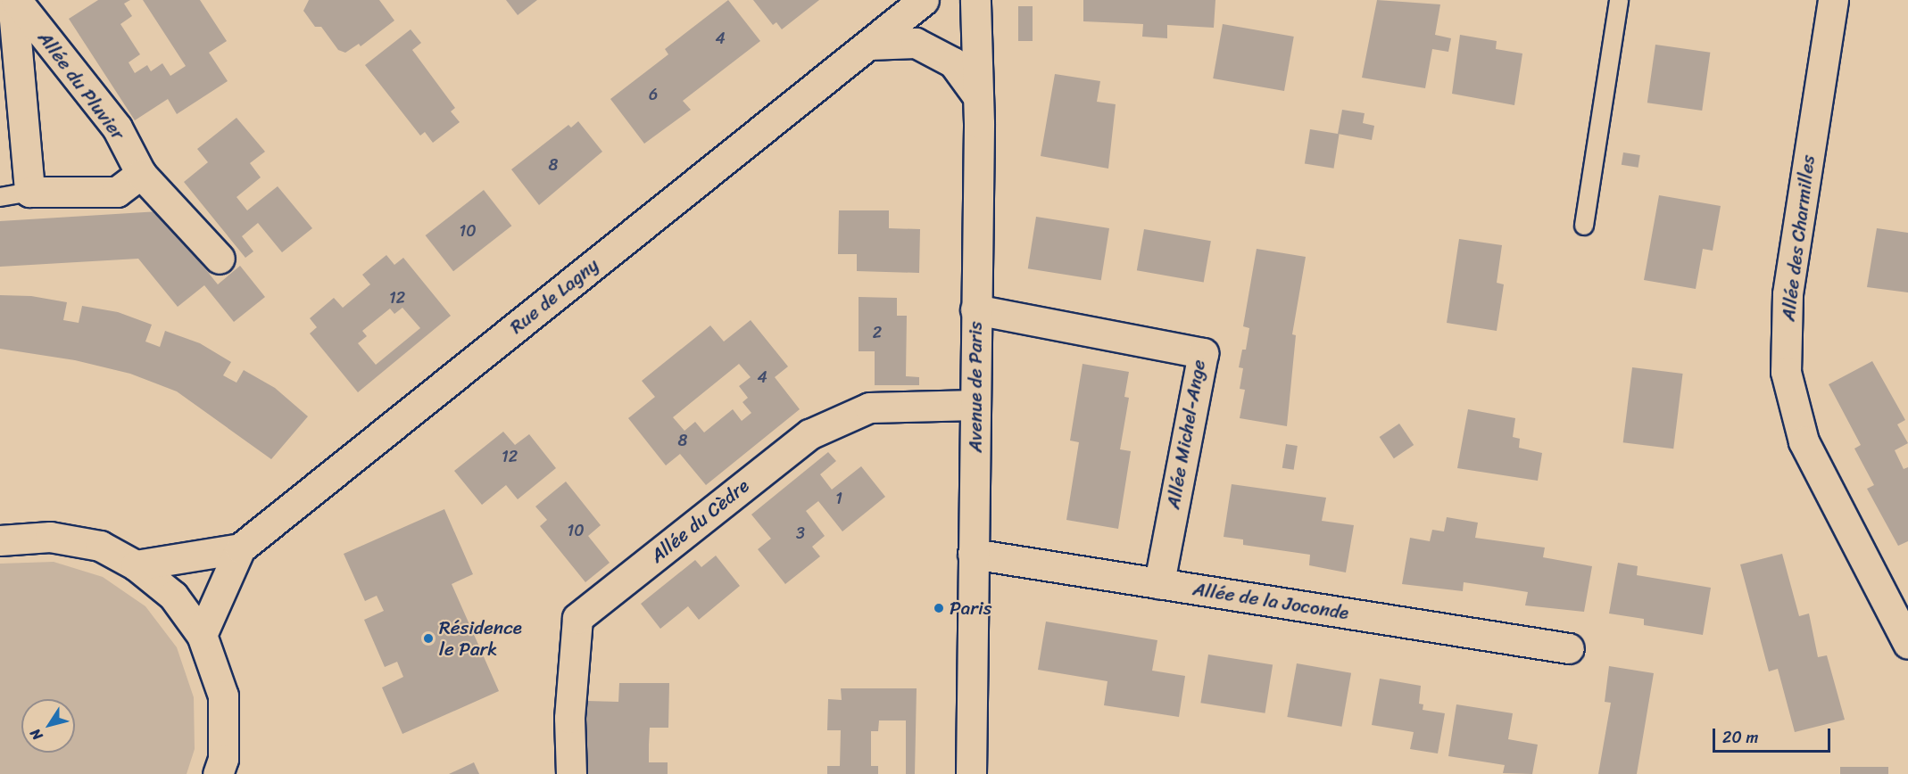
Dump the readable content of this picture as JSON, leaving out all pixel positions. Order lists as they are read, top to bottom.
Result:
{
  "streets": {
    "street": [
      "Allée du Pluvier",
      "Allée des Charmilles",
      "Rue de Lagny",
      "Avenue de Paris",
      "Allée Michel-Ange",
      "Allée du Cèdre",
      "Allée de la Joconde"
    ]
  },
  "crossings": [
    ["Avenue de Paris", "Allée Michel-Ange"],
    ["Avenue de Paris", "Allée du Cèdre"],
    ["Avenue de Paris", "Allée de la Joconde"],
    ["Allée Michel-Ange", "Allée de la Joconde"]
  ],
  "places": ["Paris", "Résidence le Park"],
  "house_numbers": [
    "4",
    "6",
    "8",
    "10",
    "12",
    "2",
    "4",
    "8",
    "12",
    "1",
    "10",
    "3"
  ],
  "scale_bar": "20 m",
  "north": "bottom left"
}
